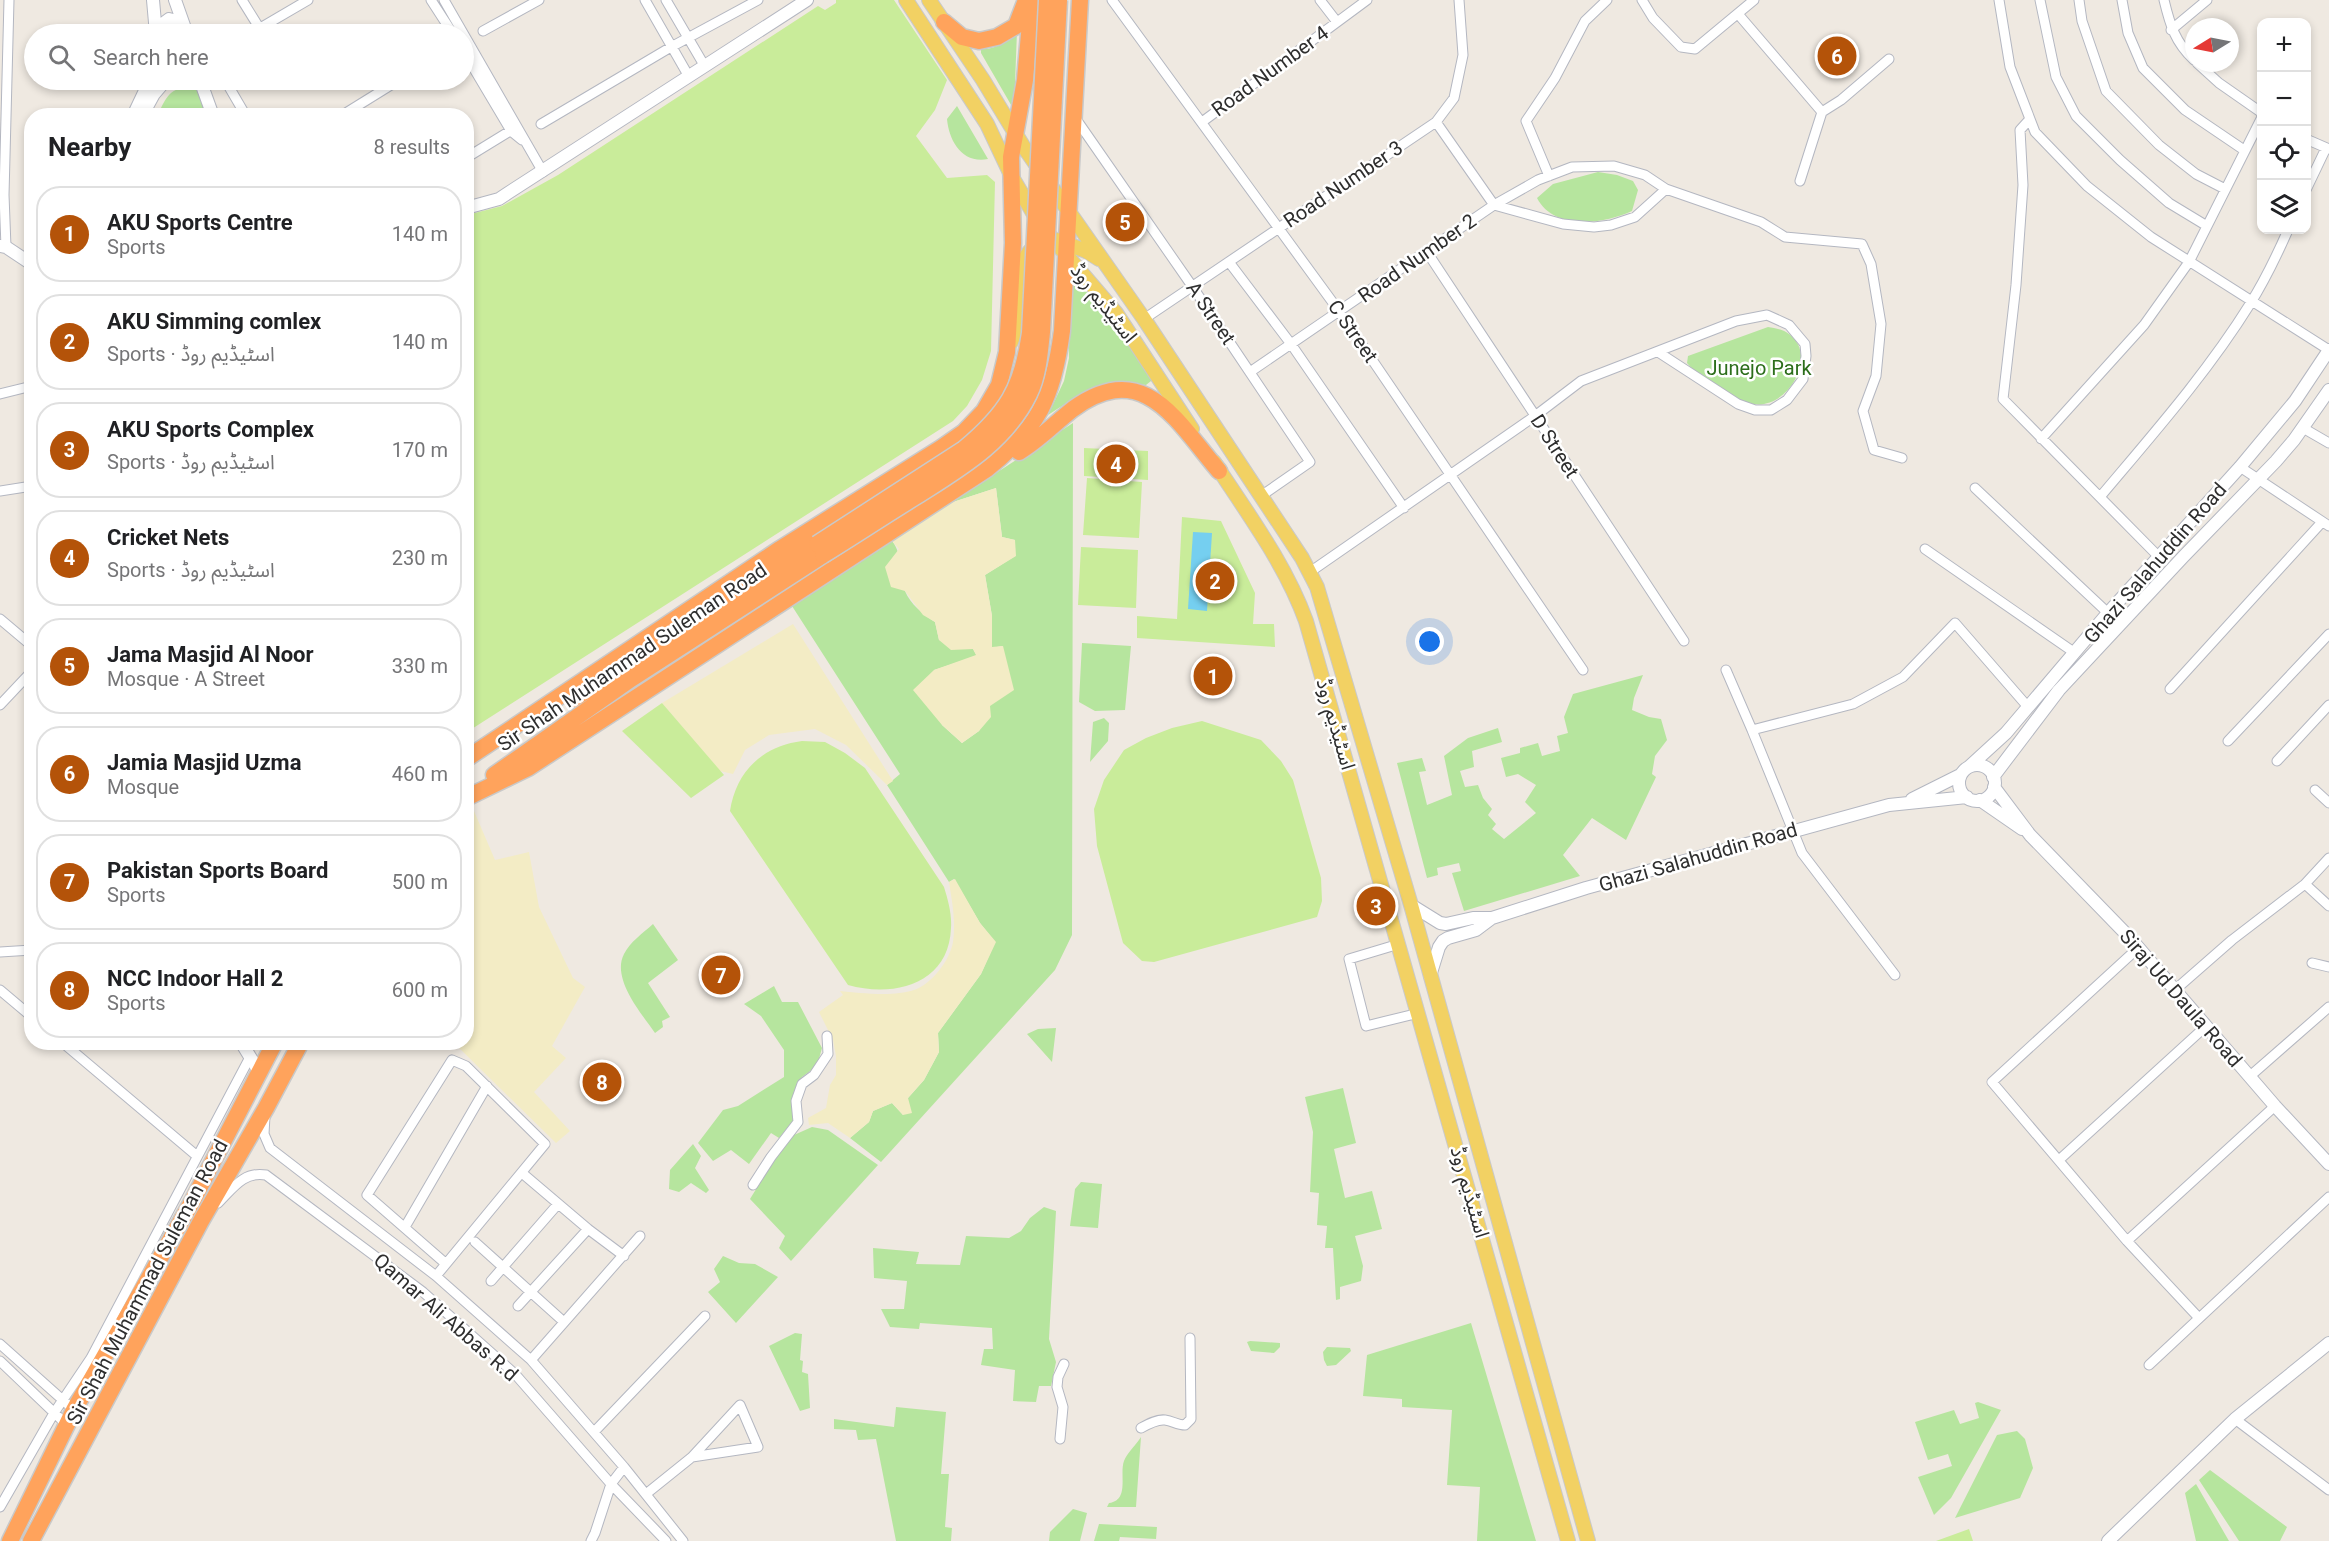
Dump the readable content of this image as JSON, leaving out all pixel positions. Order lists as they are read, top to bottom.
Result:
{
  "streets": {
    "highway": ["Sir Shah Muhammad Suleman Road"],
    "main road": ["اسٹیڈیم روڈ", "Ghazi Salahuddin Road", "Siraj Ud Daula Road"],
    "street": [
      "Road Number 4",
      "Road Number 3",
      "Road Number 2",
      "A Street",
      "C Street",
      "D Street",
      "Qamar Ali Abbas R.d"
    ]
  },
  "crossings": [
    ["Road Number 4", "C Street"],
    ["Road Number 3", "اسٹیڈیم روڈ"],
    ["Road Number 3", "A Street"],
    ["Road Number 3", "C Street"],
    ["Road Number 2", "A Street"],
    ["Road Number 2", "C Street"],
    ["Road Number 2", "D Street"],
    ["اسٹیڈیم روڈ", "A Street"],
    ["اسٹیڈیم روڈ", "Ghazi Salahuddin Road"],
    ["Ghazi Salahuddin Road", "Siraj Ud Daula Road"],
    ["Sir Shah Muhammad Suleman Road", "Qamar Ali Abbas R.d"]
  ],
  "parks": ["Junejo Park"],
  "north": "left",
  "page": {
    "map_buttons": ["+", "−"],
    "search": "Search here",
    "pins": [
      "6",
      "5",
      "4",
      "2",
      "1",
      "3",
      "7",
      "8"
    ],
    "heading": ["Nearby", "8 results"],
    "list": [
      {
        "mark": "1",
        "name": "AKU Sports Centre",
        "note": "Sports",
        "value": "140 m"
      },
      {
        "mark": "2",
        "name": "AKU Simming comlex",
        "note": "Sports · اسٹیڈیم روڈ",
        "value": "140 m"
      },
      {
        "mark": "3",
        "name": "AKU Sports Complex",
        "note": "Sports · اسٹیڈیم روڈ",
        "value": "170 m"
      },
      {
        "mark": "4",
        "name": "Cricket Nets",
        "note": "Sports · اسٹیڈیم روڈ",
        "value": "230 m"
      },
      {
        "mark": "5",
        "name": "Jama Masjid Al Noor",
        "note": "Mosque · A Street",
        "value": "330 m"
      },
      {
        "mark": "6",
        "name": "Jamia Masjid Uzma",
        "note": "Mosque",
        "value": "460 m"
      },
      {
        "mark": "7",
        "name": "Pakistan Sports Board",
        "note": "Sports",
        "value": "500 m"
      },
      {
        "mark": "8",
        "name": "NCC Indoor Hall 2",
        "note": "Sports",
        "value": "600 m"
      }
    ]
  }
}
